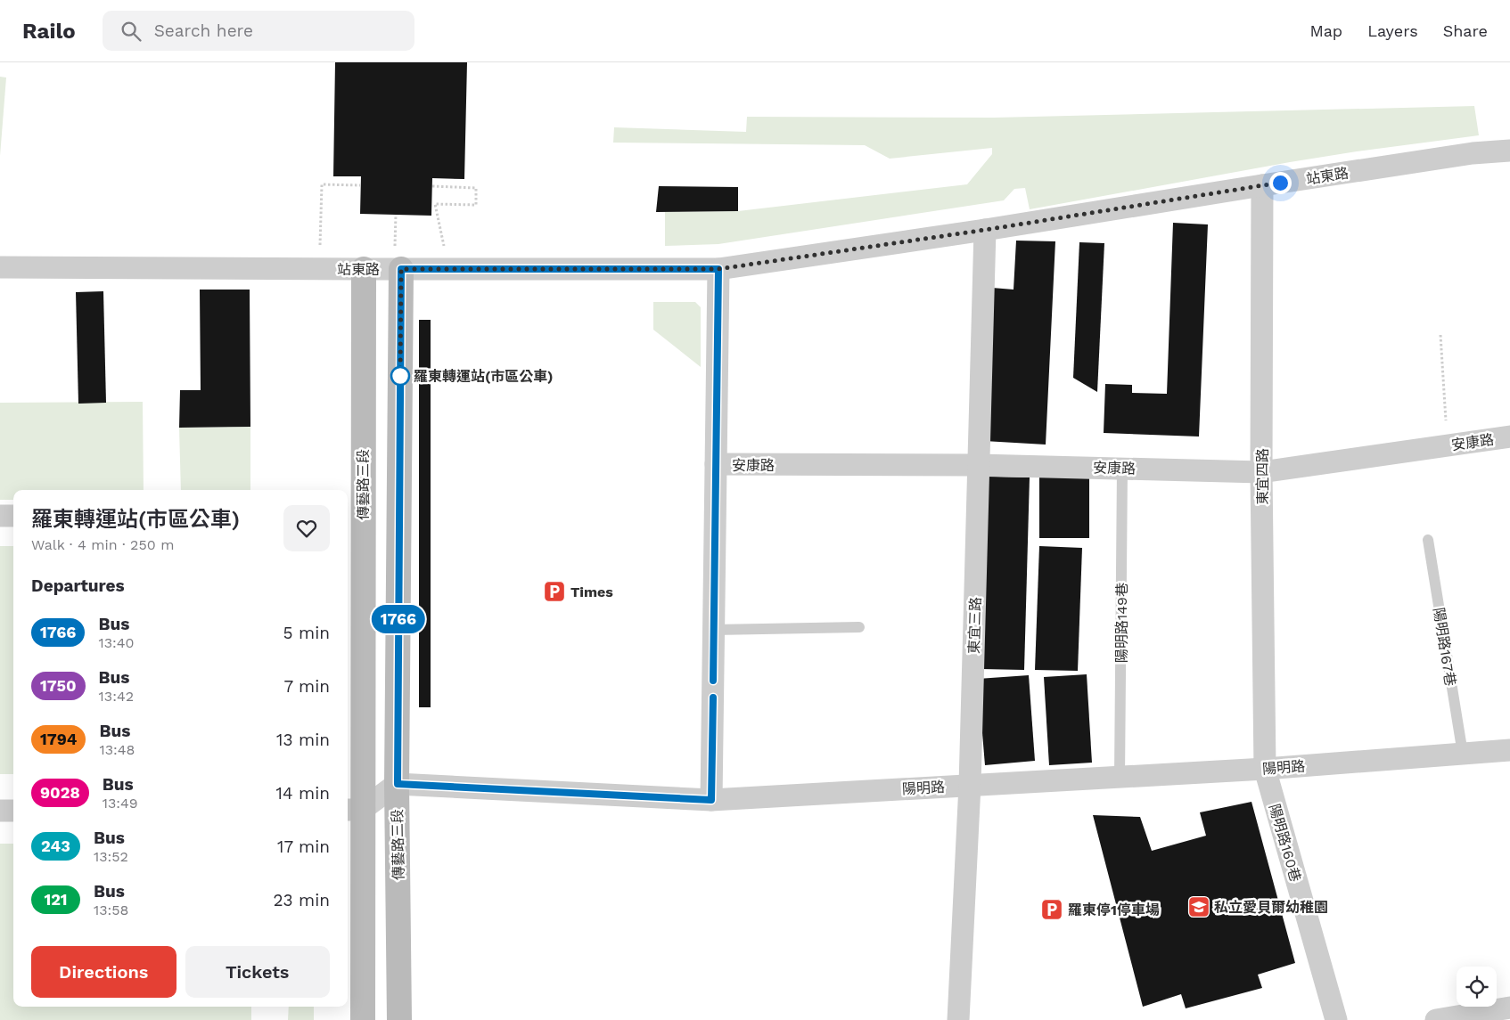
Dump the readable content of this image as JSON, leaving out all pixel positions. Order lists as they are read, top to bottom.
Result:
{
  "streets": {
    "street": [
      "站東路",
      "安康路",
      "東宜四路",
      "傳藝路三段",
      "東宜三路",
      "陽明路",
      "陽明路160巷"
    ],
    "lane": ["陽明路149巷", "陽明路167巷"]
  },
  "crossings": [
    ["站東路", "東宜四路"],
    ["站東路", "傳藝路三段"],
    ["站東路", "東宜三路"],
    ["安康路", "東宜四路"],
    ["安康路", "陽明路149巷"],
    ["安康路", "東宜三路"],
    ["東宜四路", "陽明路"],
    ["東宜四路", "陽明路160巷"],
    ["傳藝路三段", "陽明路"],
    ["陽明路149巷", "陽明路"],
    ["東宜三路", "陽明路"],
    ["陽明路167巷", "陽明路"],
    ["陽明路", "陽明路160巷"]
  ],
  "places": {
    "other": ["羅東轉運站(市區公車)"],
    "parking": ["Times", "羅東停1停車場"],
    "school or university": ["私立愛貝爾幼稚園"]
  },
  "lines": ["bus line 1766"],
  "page": {
    "header": "Railo",
    "search": "Search here",
    "nav": ["Map", "Layers", "Share"],
    "on_map": "1766",
    "heading": [
      ["羅東轉運站(市區公車)", "Walk · 4 min · 250 m"],
      "Departures"
    ],
    "list": [
      {
        "mark": "1766",
        "name": "Bus",
        "note": "13:40",
        "value": "5 min"
      },
      {
        "mark": "1750",
        "name": "Bus",
        "note": "13:42",
        "value": "7 min"
      },
      {
        "mark": "1794",
        "name": "Bus",
        "note": "13:48",
        "value": "13 min"
      },
      {
        "mark": "9028",
        "name": "Bus",
        "note": "13:49",
        "value": "14 min"
      },
      {
        "mark": "243",
        "name": "Bus",
        "note": "13:52",
        "value": "17 min"
      },
      {
        "mark": "121",
        "name": "Bus",
        "note": "13:58",
        "value": "23 min"
      }
    ],
    "buttons": ["Directions", "Tickets"]
  }
}
